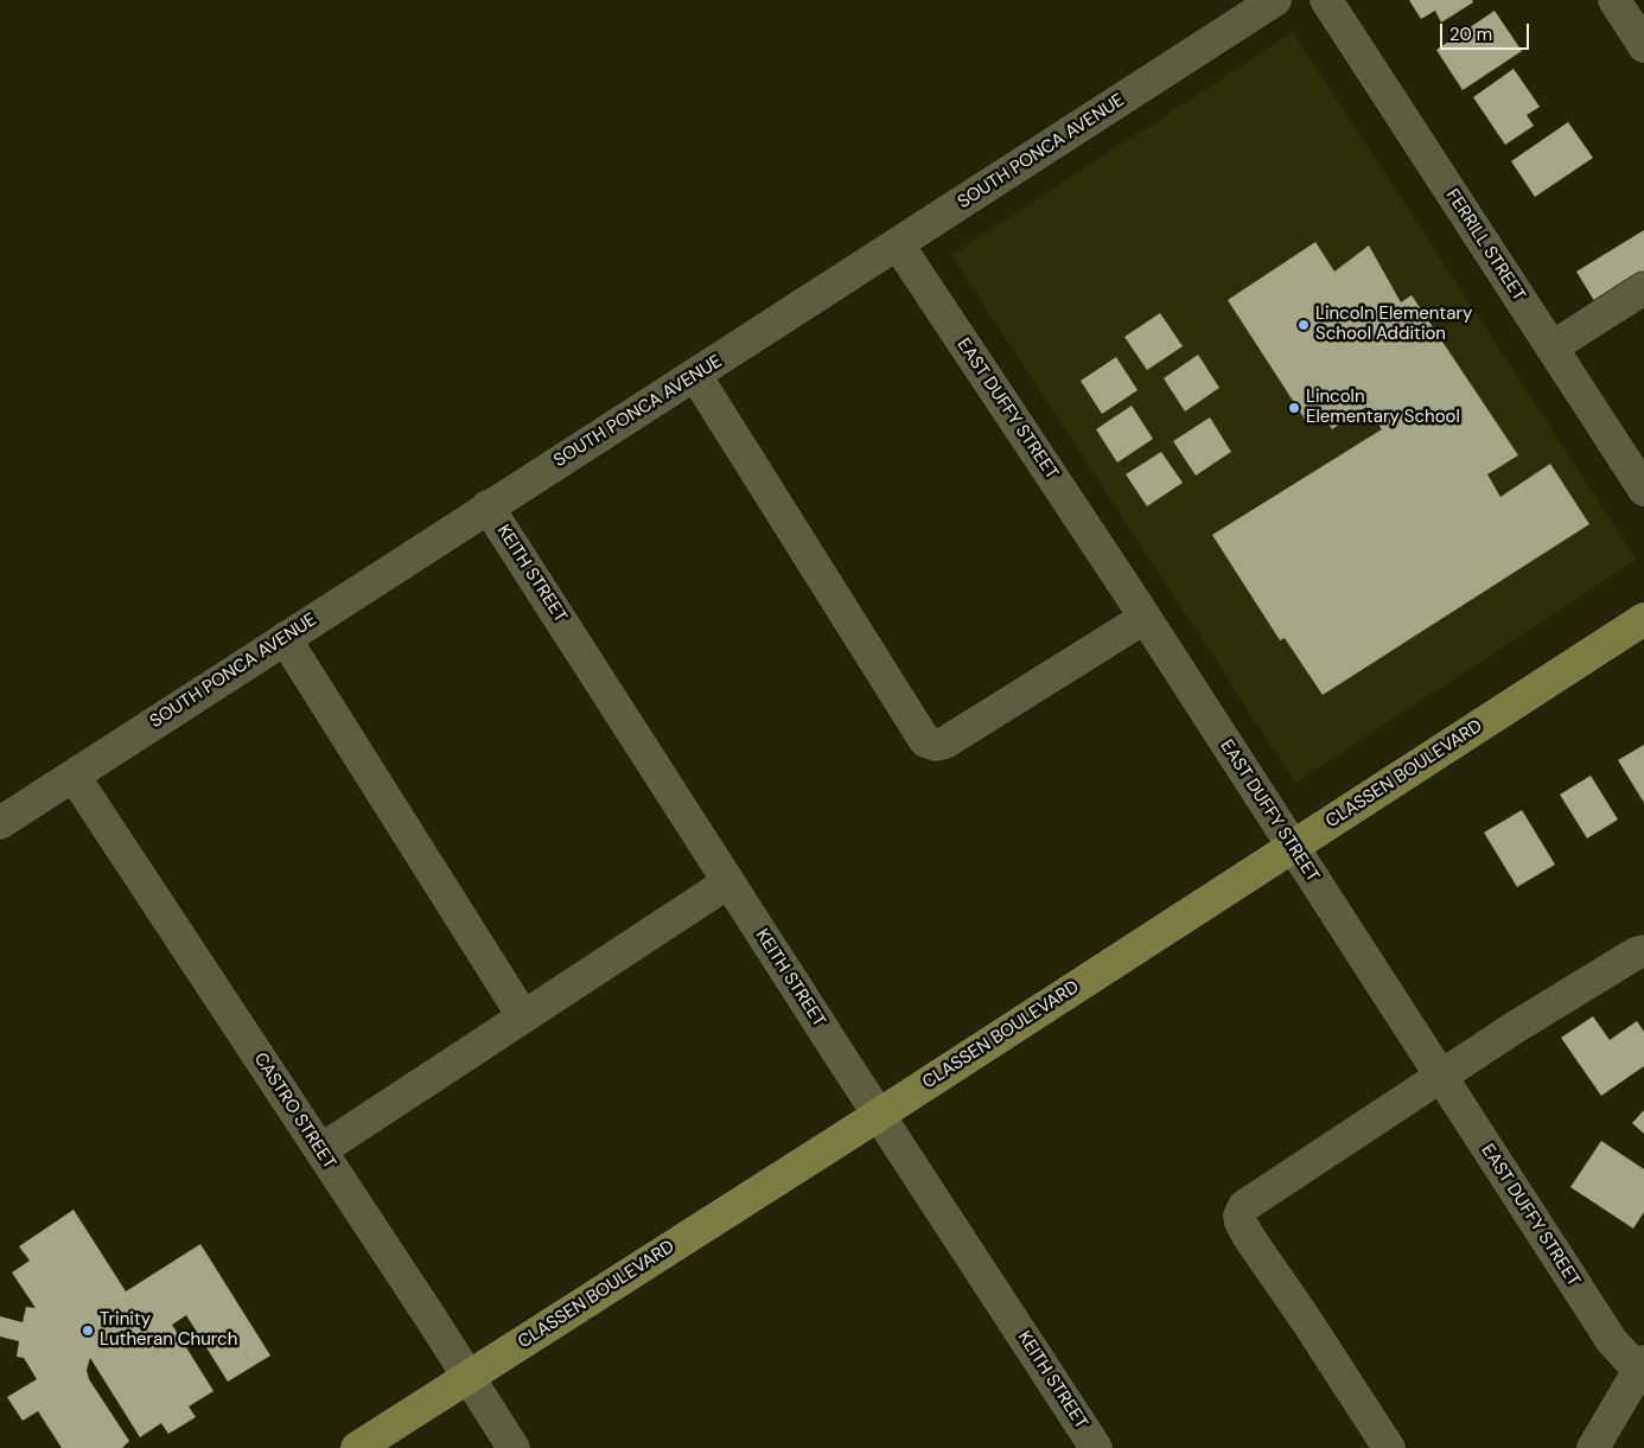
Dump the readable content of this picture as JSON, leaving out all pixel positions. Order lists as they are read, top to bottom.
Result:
{
  "streets": {
    "main road": ["CLASSEN BOULEVARD"],
    "street": [
      "SOUTH PONCA AVENUE",
      "FERRILL STREET",
      "EAST DUFFY STREET",
      "KEITH STREET",
      "CASTRO STREET"
    ]
  },
  "crossings": [
    ["SOUTH PONCA AVENUE", "EAST DUFFY STREET"],
    ["SOUTH PONCA AVENUE", "KEITH STREET"],
    ["SOUTH PONCA AVENUE", "CASTRO STREET"],
    ["EAST DUFFY STREET", "CLASSEN BOULEVARD"],
    ["KEITH STREET", "CLASSEN BOULEVARD"],
    ["CLASSEN BOULEVARD", "CASTRO STREET"]
  ],
  "places": ["Lincoln Elementary School Addition", "Lincoln Elementary School", "Trinity Lutheran Church"],
  "scale_bar": "20 m"
}
